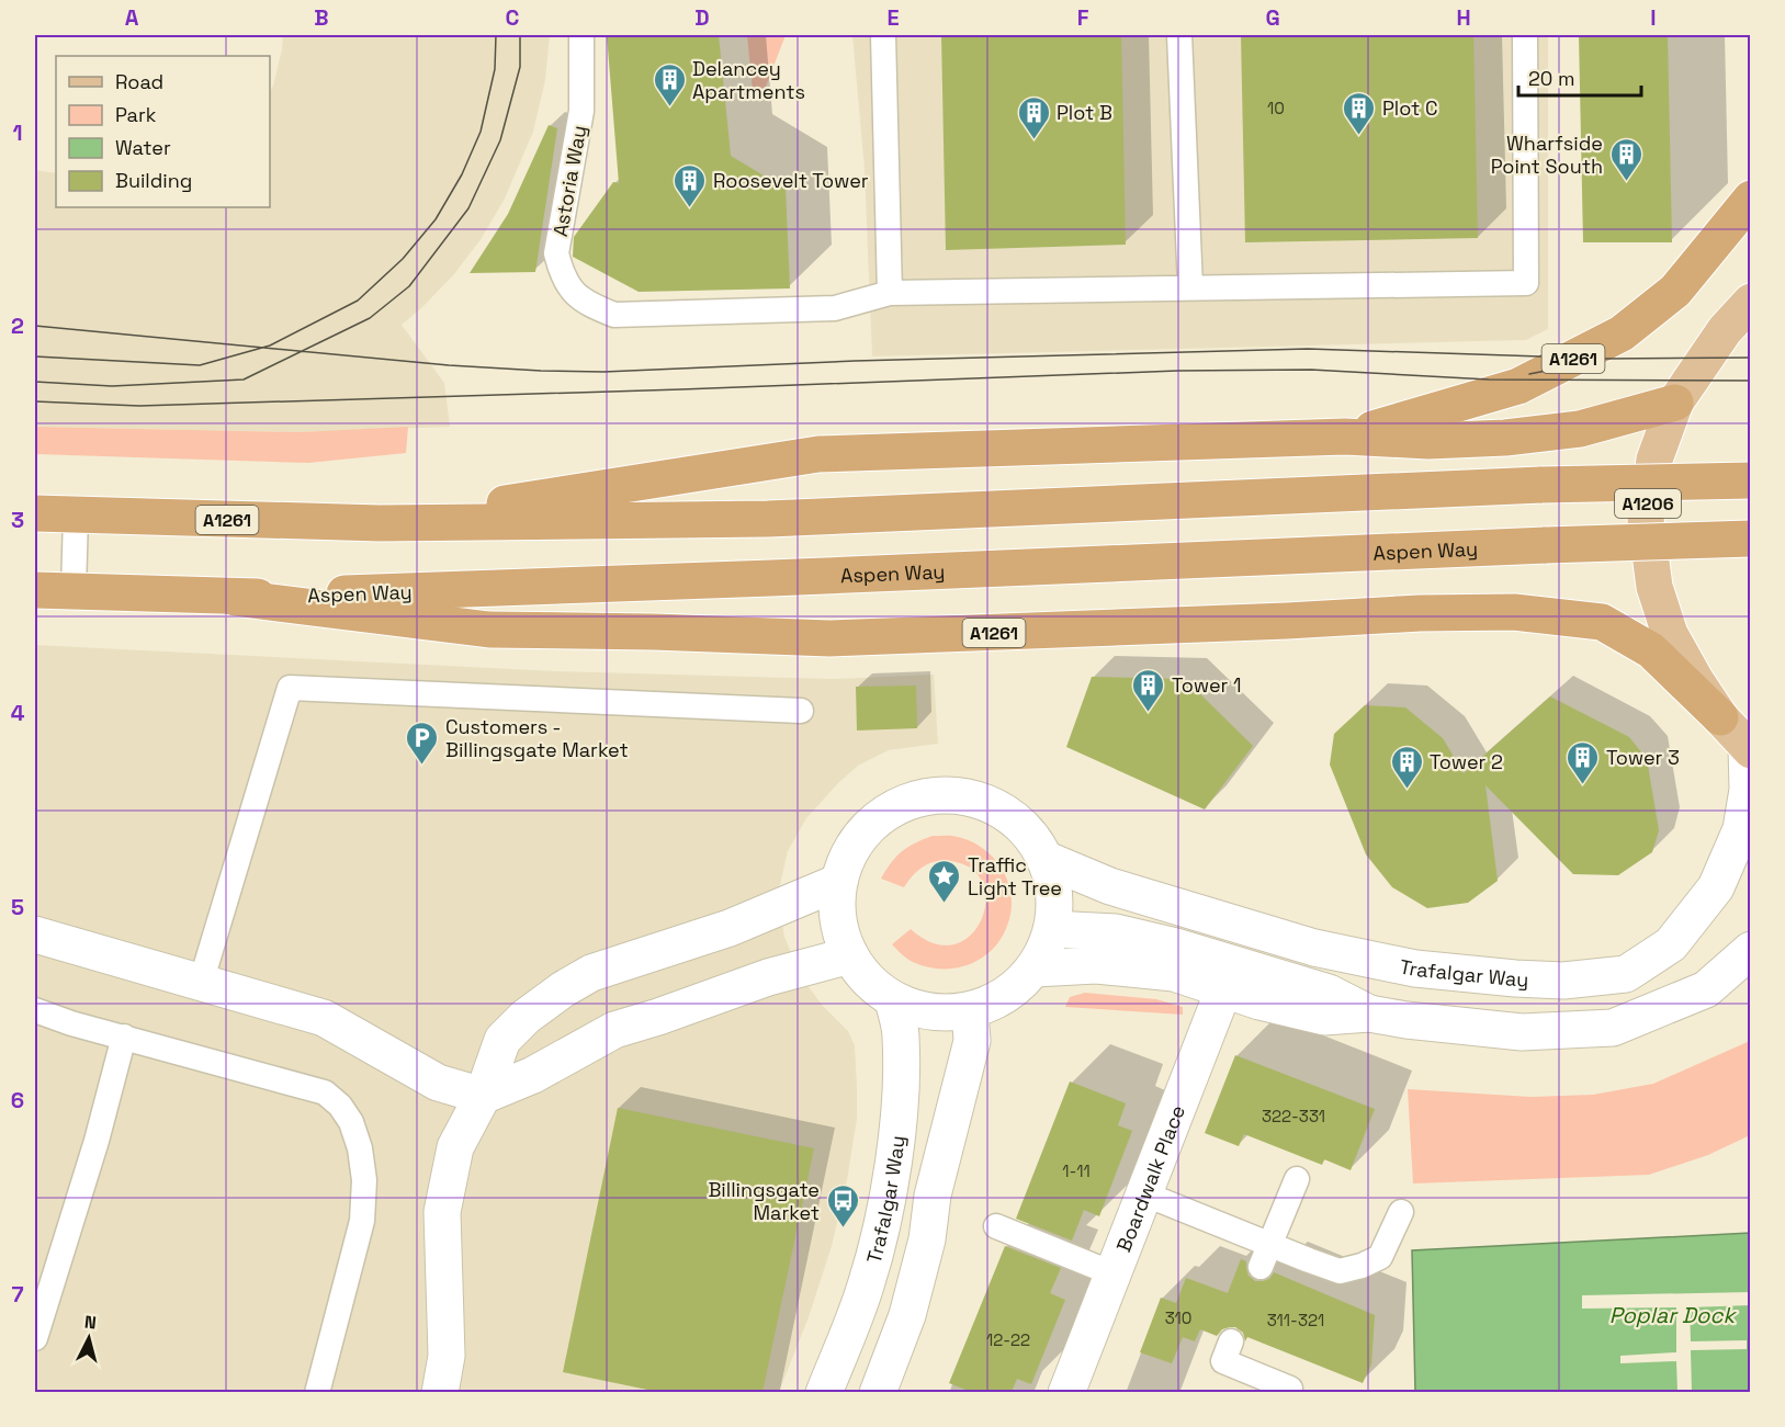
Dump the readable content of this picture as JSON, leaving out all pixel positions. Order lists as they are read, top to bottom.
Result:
{
  "streets": {
    "highway": ["A1261", "Aspen Way"],
    "main road": ["A1206"],
    "street": ["Trafalgar Way", "Boardwalk Place"],
    "lane": ["Astoria Way"]
  },
  "crossings": [
    ["A1261", "A1206"],
    ["A1261", "Aspen Way"],
    ["A1206", "Trafalgar Way"]
  ],
  "water": ["Poplar Dock"],
  "places": {
    "building": [
      "Delancey Apartments",
      "Plot C",
      "Plot B",
      "Wharfside Point South",
      "Roosevelt Tower",
      "Tower 1",
      "Tower 3",
      "Tower 2"
    ],
    "parking": ["Customers - Billingsgate Market"],
    "place": ["Traffic Light Tree"],
    "bus stop": ["Billingsgate Market"]
  },
  "house_numbers": [
    "10",
    "322-331",
    "1-11",
    "310",
    "311-321",
    "12-22"
  ],
  "legend": [
    "Road",
    "Park",
    "Water",
    "Building"
  ],
  "scale_bar": "20 m",
  "north": "top",
  "grid": {
    "columns": [
      "A",
      "B",
      "C",
      "D",
      "E",
      "F",
      "G",
      "H",
      "I"
    ],
    "rows": [
      "1",
      "2",
      "3",
      "4",
      "5",
      "6",
      "7"
    ]
  }
}
